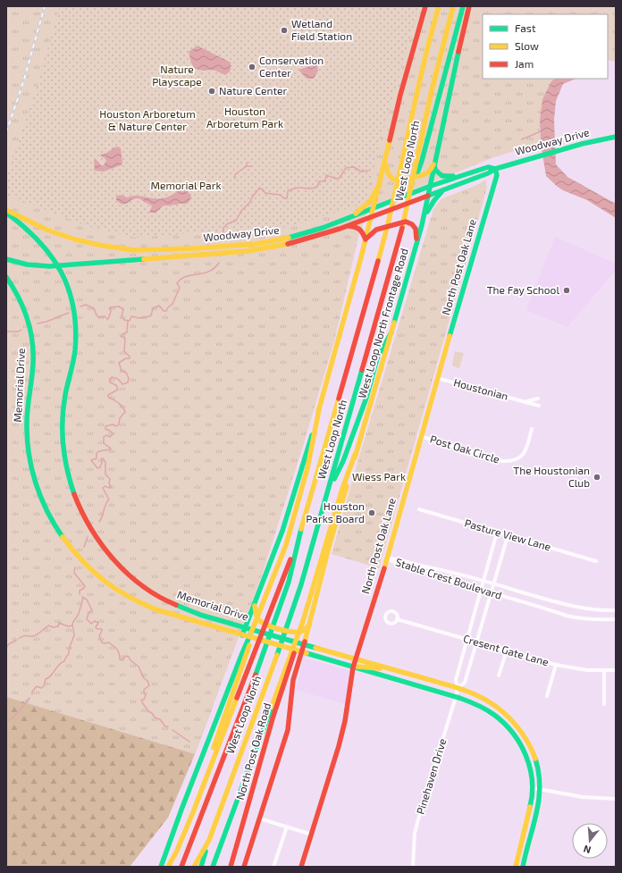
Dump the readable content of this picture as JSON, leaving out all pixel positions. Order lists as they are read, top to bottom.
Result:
{
  "streets": {
    "main road": [
      "Woodway Drive",
      "West Loop North",
      "North Post Oak Lane",
      "West Loop North Frontage Road",
      "Memorial Drive",
      "North Post Oak Road"
    ],
    "street": [
      "Houstonian",
      "Post Oak Circle",
      "Pasture View Lane",
      "Stable Crest Boulevard",
      "Cresent Gate Lane",
      "Pinehaven Drive"
    ]
  },
  "crossings": [
    ["Woodway Drive", "North Post Oak Lane"],
    ["Woodway Drive", "West Loop North Frontage Road"],
    ["Woodway Drive", "Memorial Drive"],
    ["North Post Oak Lane", "Memorial Drive"],
    ["North Post Oak Lane", "Houstonian"],
    ["North Post Oak Lane", "Post Oak Circle"],
    ["North Post Oak Lane", "Stable Crest Boulevard"],
    ["West Loop North Frontage Road", "Memorial Drive"],
    ["Memorial Drive", "North Post Oak Road"],
    ["Memorial Drive", "Pinehaven Drive"]
  ],
  "parks": [
    "Nature Playscape",
    "Houston Arboretum Park",
    "Houston Arboretum & Nature Center",
    "Memorial Park",
    "Wiess Park"
  ],
  "places": [
    "Wetland Field Station",
    "Conservation Center",
    "Nature Center",
    "The Fay School",
    "The Houstonian Club",
    "Houston Parks Board"
  ],
  "legend": ["Fast", "Slow", "Jam"],
  "north": "bottom"
}
